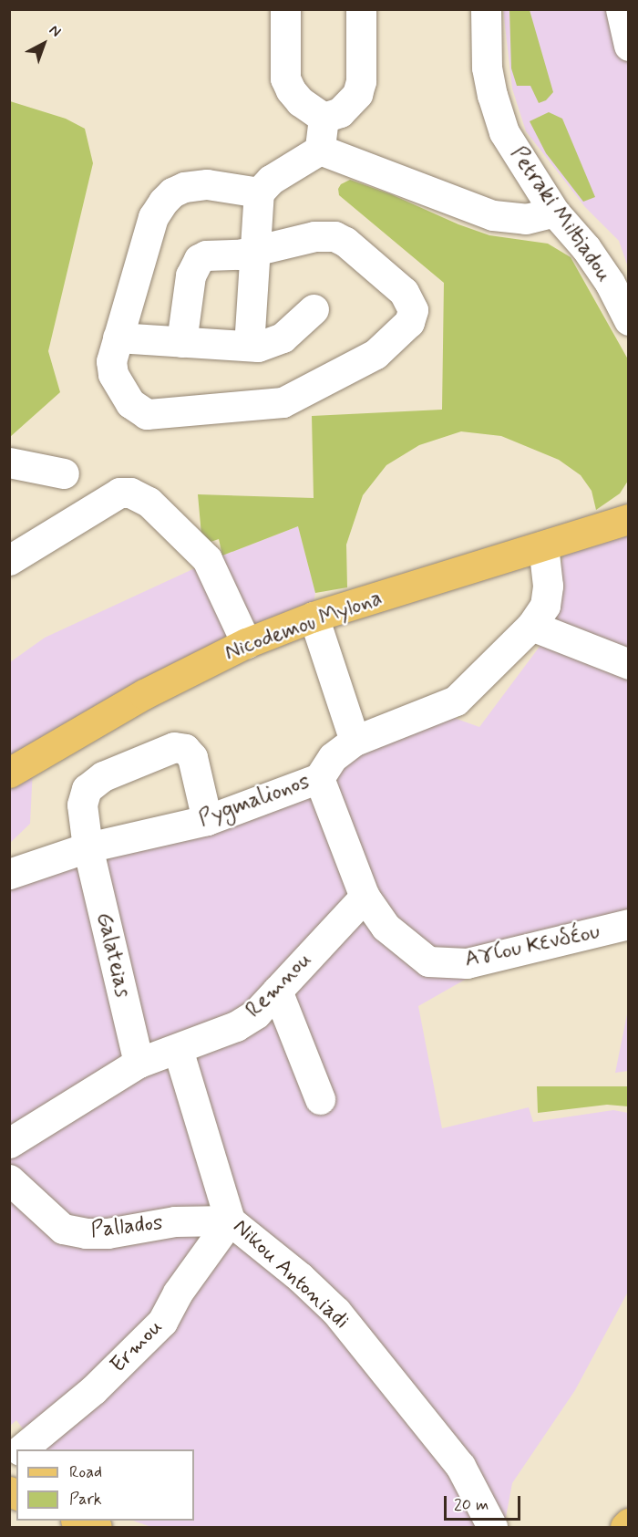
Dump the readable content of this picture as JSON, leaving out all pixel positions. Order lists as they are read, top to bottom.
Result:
{
  "streets": {
    "main road": ["Nicodemou Mylona"],
    "street": [
      "Petraki Miltiadou",
      "Pygmalionos",
      "Αγίου Κενδέου",
      "Galateias",
      "Remnou",
      "Pallados",
      "Nikou Antoniadi",
      "Ermou"
    ]
  },
  "crossings": [
    ["Nicodemou Mylona", "Pygmalionos"],
    ["Pygmalionos", "Galateias"],
    ["Αγίου Κενδέου", "Remnou"],
    ["Galateias", "Remnou"],
    ["Remnou", "Nikou Antoniadi"],
    ["Pallados", "Nikou Antoniadi"],
    ["Pallados", "Ermou"],
    ["Nikou Antoniadi", "Ermou"]
  ],
  "legend": ["Road", "Park"],
  "scale_bar": "20 m",
  "north": "top right"
}
